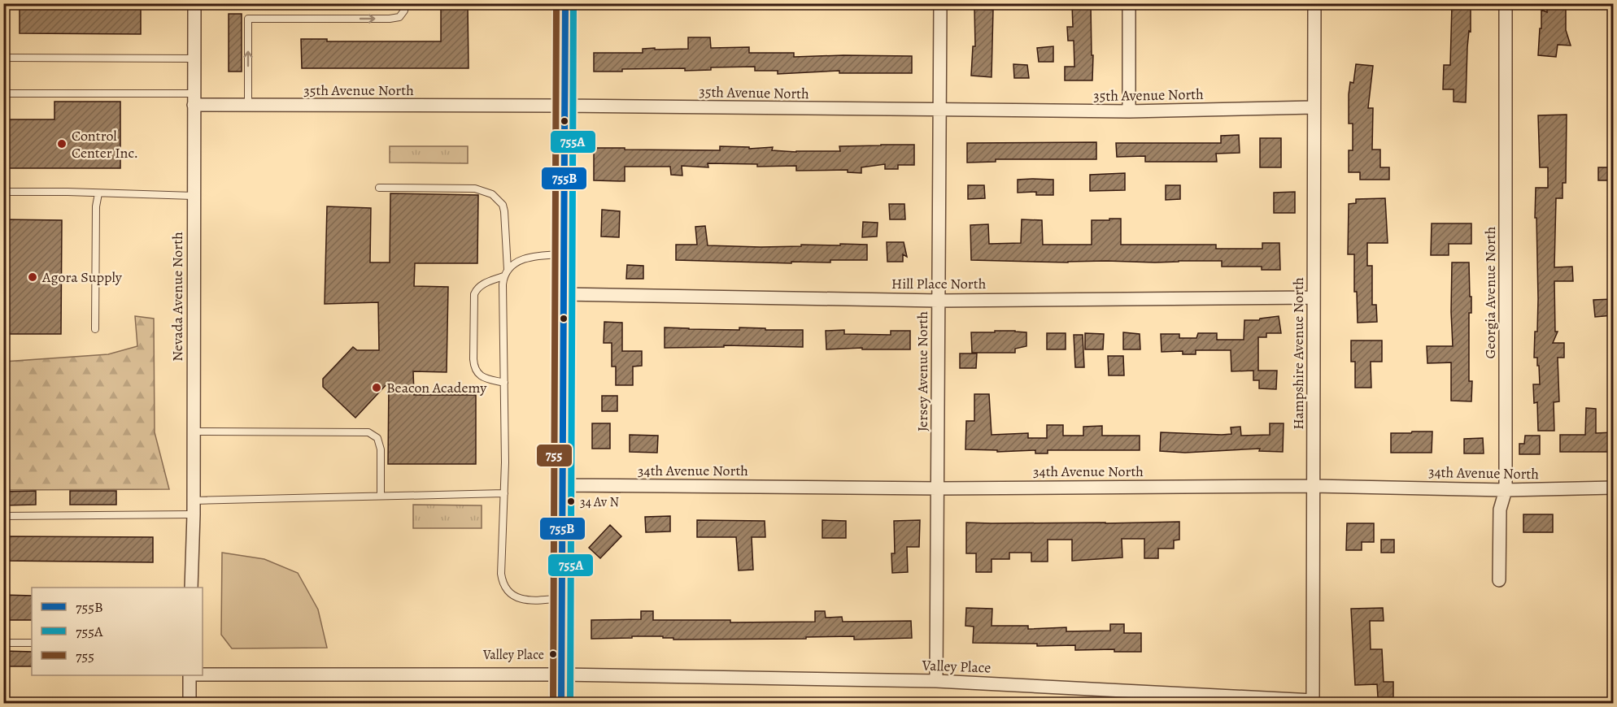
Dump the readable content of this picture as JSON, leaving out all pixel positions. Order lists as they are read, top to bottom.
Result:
{
  "streets": {
    "street": [
      "35th Avenue North",
      "Hill Place North",
      "Georgia Avenue North",
      "Nevada Avenue North",
      "Hampshire Avenue North",
      "Jersey Avenue North",
      "34th Avenue North",
      "Valley Place"
    ]
  },
  "crossings": [
    ["35th Avenue North", "Nevada Avenue North"],
    ["35th Avenue North", "Hampshire Avenue North"],
    ["35th Avenue North", "Jersey Avenue North"],
    ["Hill Place North", "Hampshire Avenue North"],
    ["Hill Place North", "Jersey Avenue North"],
    ["Georgia Avenue North", "34th Avenue North"],
    ["Hampshire Avenue North", "34th Avenue North"],
    ["Hampshire Avenue North", "Valley Place"],
    ["Jersey Avenue North", "34th Avenue North"],
    ["Jersey Avenue North", "Valley Place"]
  ],
  "places": [
    "Control Center Inc.",
    "Agora Supply",
    "Beacon Academy",
    "34 Av N",
    "Valley Place"
  ],
  "lines": ["transit line 755B", "transit line 755A", "transit line 755"],
  "legend": ["755B", "755A", "755"]
}
